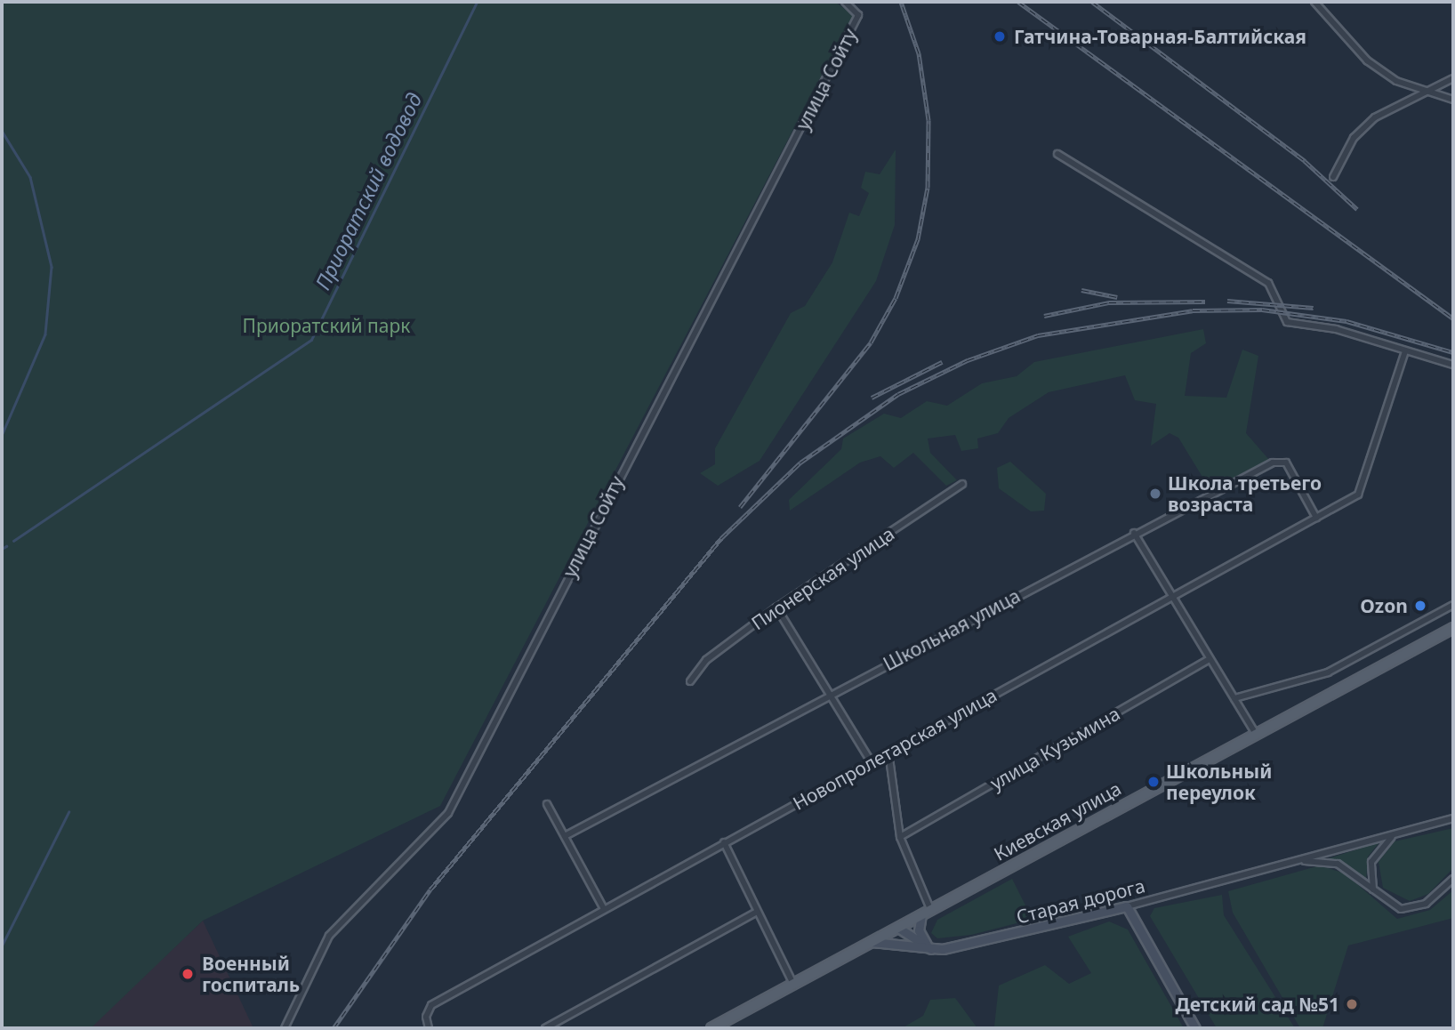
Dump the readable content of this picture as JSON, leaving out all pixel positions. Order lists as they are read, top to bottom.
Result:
{
  "streets": {
    "main road": ["Киевская улица"],
    "street": [
      "улица Сойту",
      "Пионерская улица",
      "Школьная улица",
      "улица Кузьмина",
      "Новопролетарская улица",
      "Старая дорога"
    ]
  },
  "crossings": [
    ["Школьная улица", "Новопролетарская улица"],
    ["Киевская улица", "Старая дорога"]
  ],
  "water": ["Приоратский водовод"],
  "parks": ["Приоратский парк"],
  "places": [
    "Гатчина-Товарная-Балтийская",
    "Школа третьего возраста",
    "Ozon",
    "Школьный переулок",
    "Военный госпиталь",
    "Детский сад №51"
  ]
}
